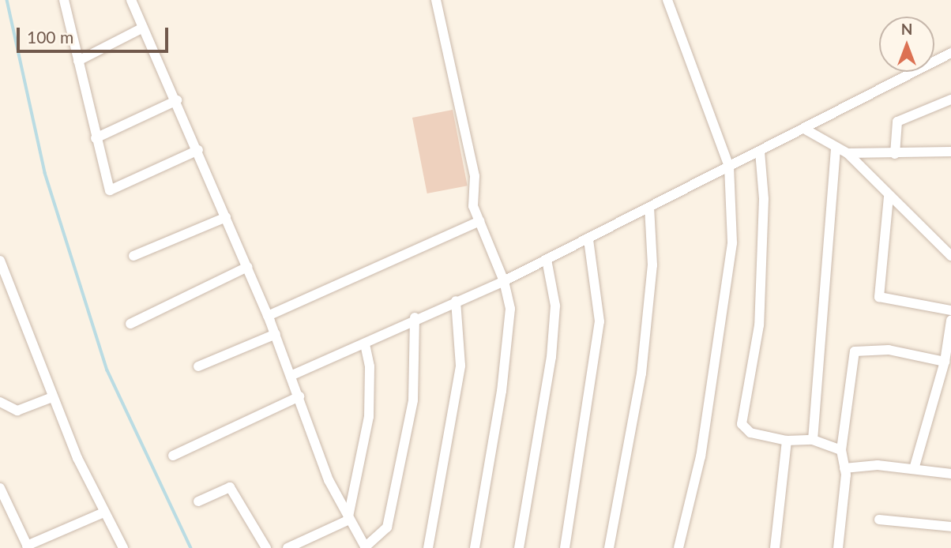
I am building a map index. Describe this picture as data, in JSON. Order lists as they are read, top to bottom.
{
  "scale_bar": "100 m",
  "north": "top"
}
